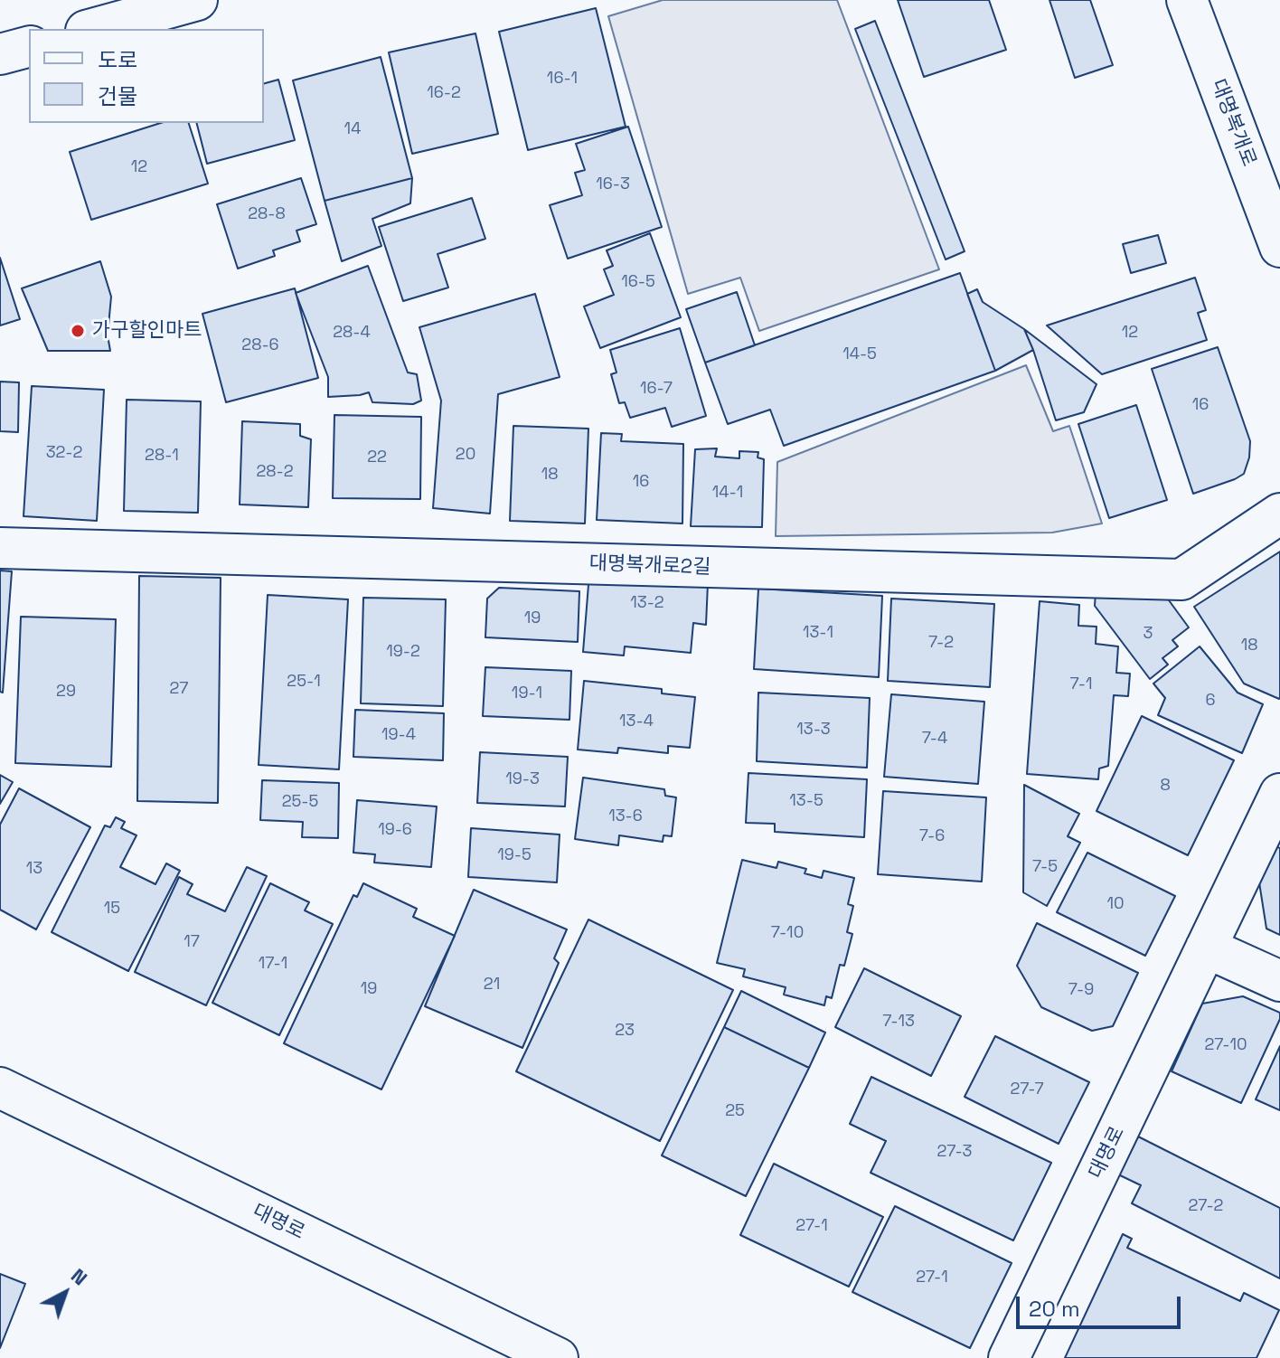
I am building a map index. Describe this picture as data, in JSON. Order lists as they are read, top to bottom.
{
  "streets": {
    "street": ["대명복개로", "대명복개로2길", "대명로"]
  },
  "places": ["가구할인마트"],
  "house_numbers": [
    "16-1",
    "16-2",
    "14",
    "12",
    "16-3",
    "28-8",
    "16-5",
    "28-4",
    "12",
    "28-6",
    "14-5",
    "16-7",
    "16",
    "32-2",
    "20",
    "28-1",
    "22",
    "28-2",
    "18",
    "16",
    "14-1",
    "13-2",
    "19",
    "13-1",
    "3",
    "7-2",
    "18",
    "19-2",
    "25-1",
    "7-1",
    "27",
    "29",
    "19-1",
    "6",
    "13-4",
    "13-3",
    "19-4",
    "7-4",
    "19-3",
    "8",
    "13-5",
    "25-5",
    "13-6",
    "19-6",
    "7-6",
    "19-5",
    "7-5",
    "13",
    "10",
    "15",
    "7-10",
    "17",
    "17-1",
    "21",
    "19",
    "7-9",
    "7-13",
    "23",
    "27-10",
    "27-7",
    "25",
    "27-3",
    "27-2",
    "27-1",
    "27-1"
  ],
  "legend": ["도로", "건물"],
  "scale_bar": "20 m",
  "north": "top right"
}
